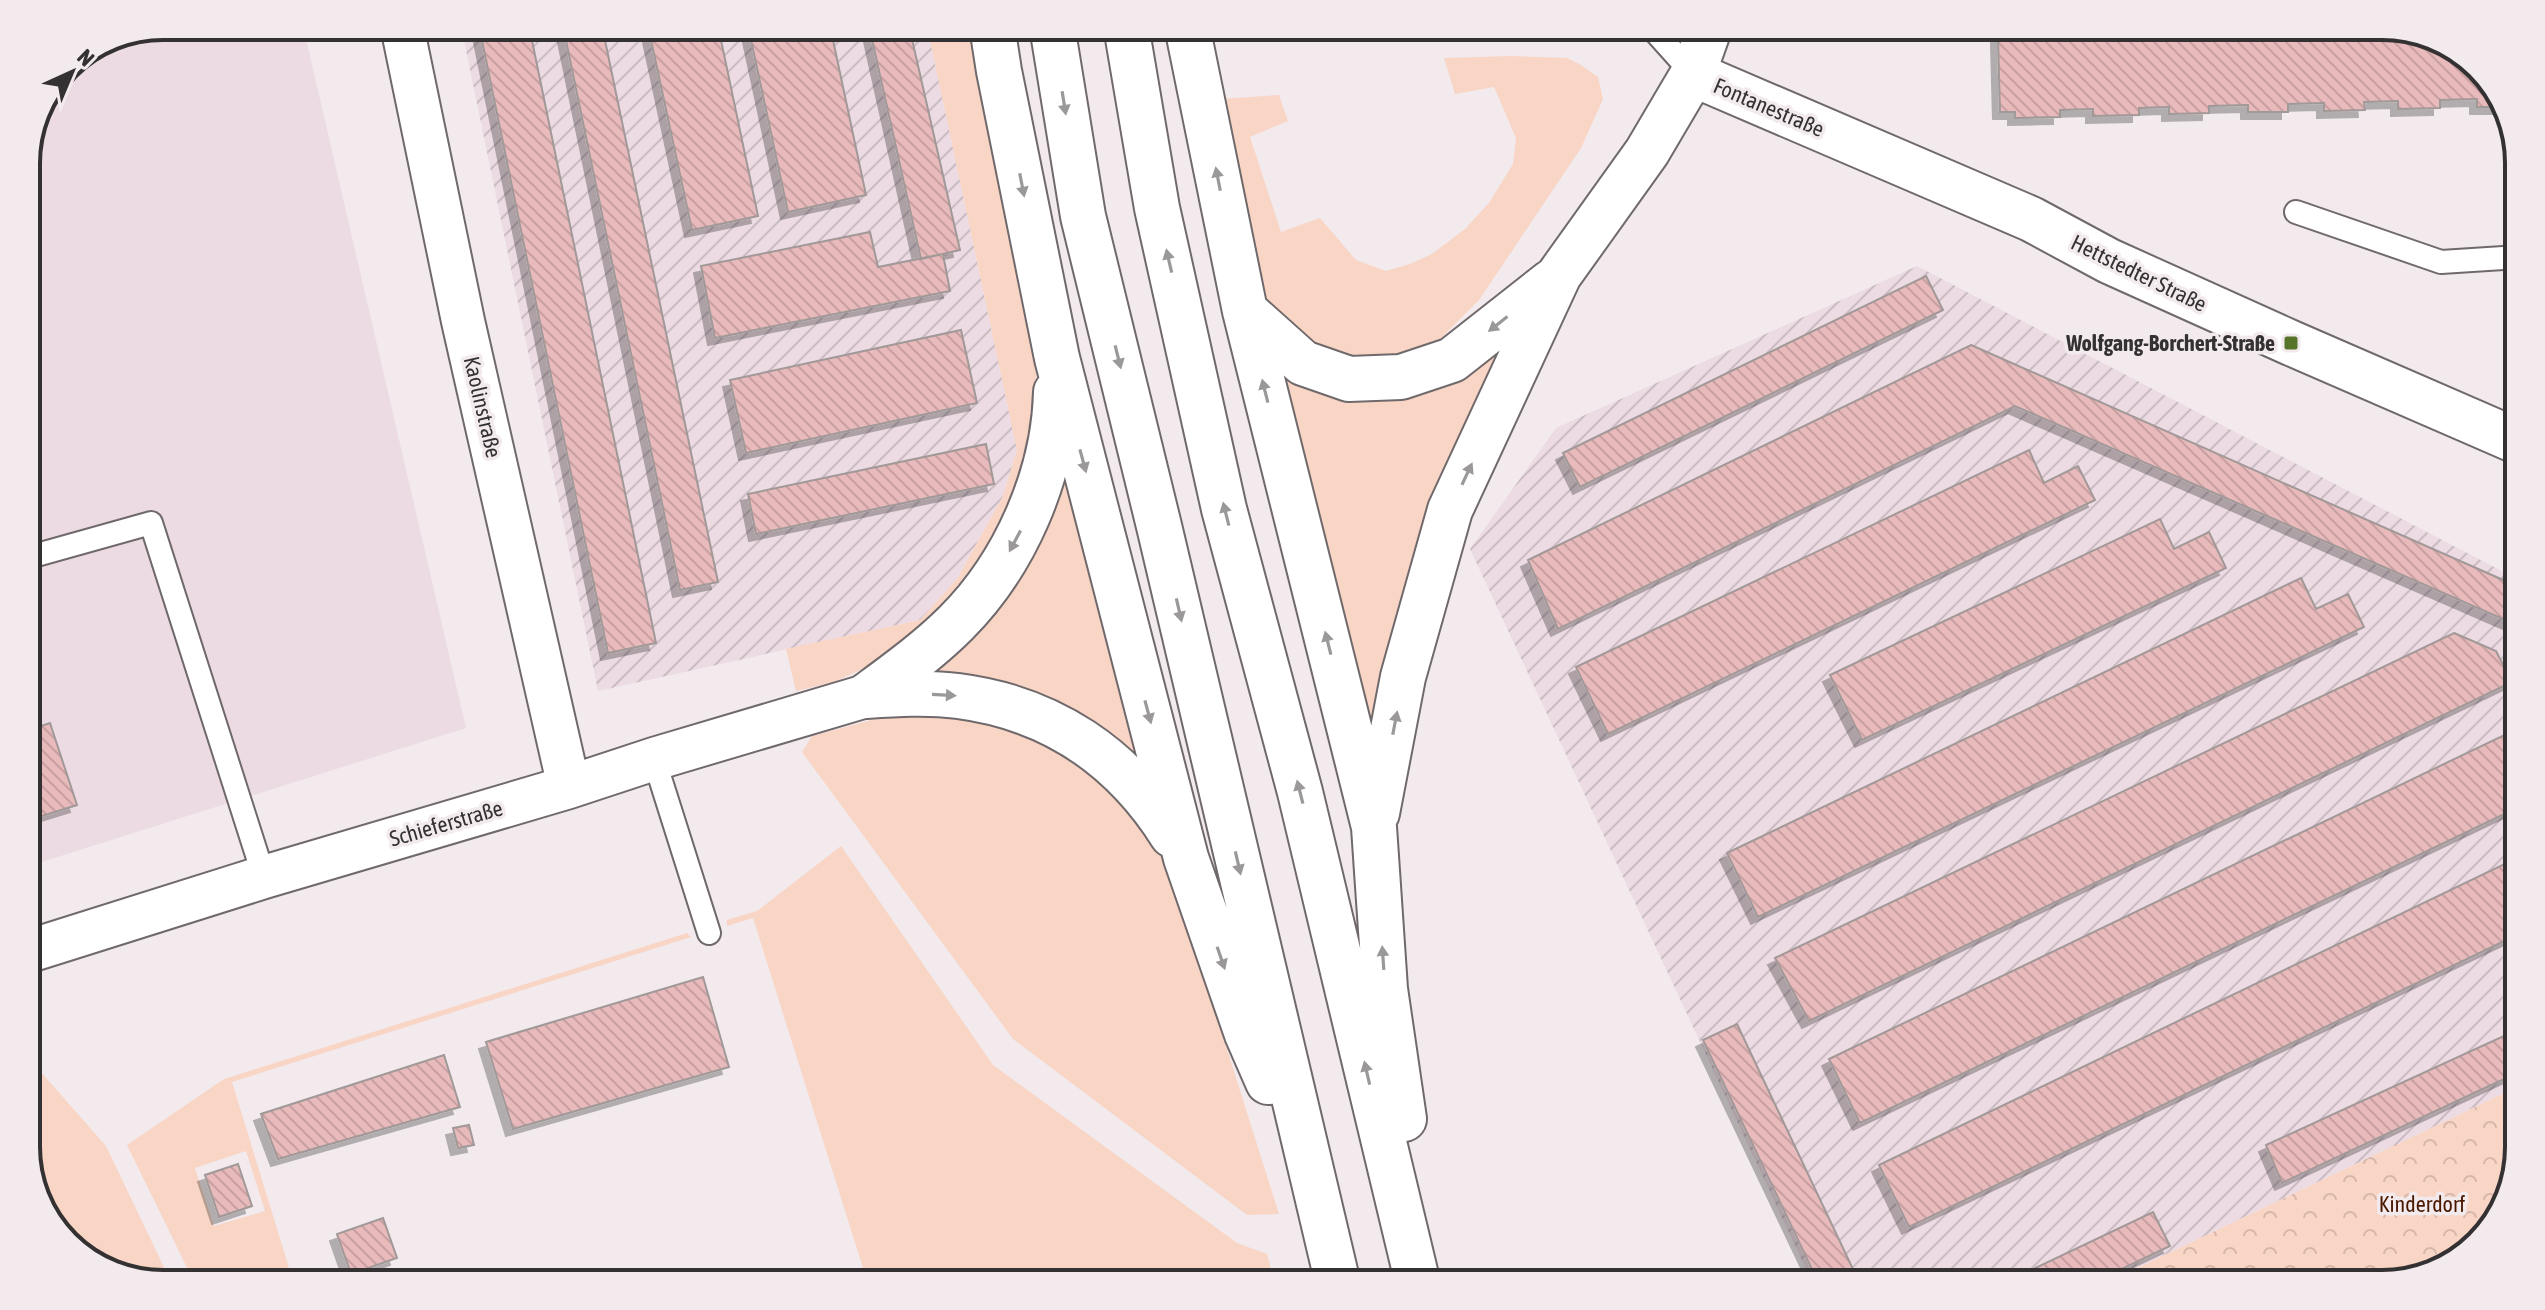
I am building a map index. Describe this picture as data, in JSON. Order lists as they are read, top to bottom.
{
  "streets": {
    "main road": ["Fontanestraße", "Hettstedter Straße"],
    "street": ["Kaolinstraße", "Schieferstraße"]
  },
  "crossings": [
    ["Fontanestraße", "Hettstedter Straße"],
    ["Kaolinstraße", "Schieferstraße"]
  ],
  "parks": ["Kinderdorf"],
  "places": {
    "transit": ["Wolfgang-Borchert-Straße"]
  },
  "north": "top right"
}
